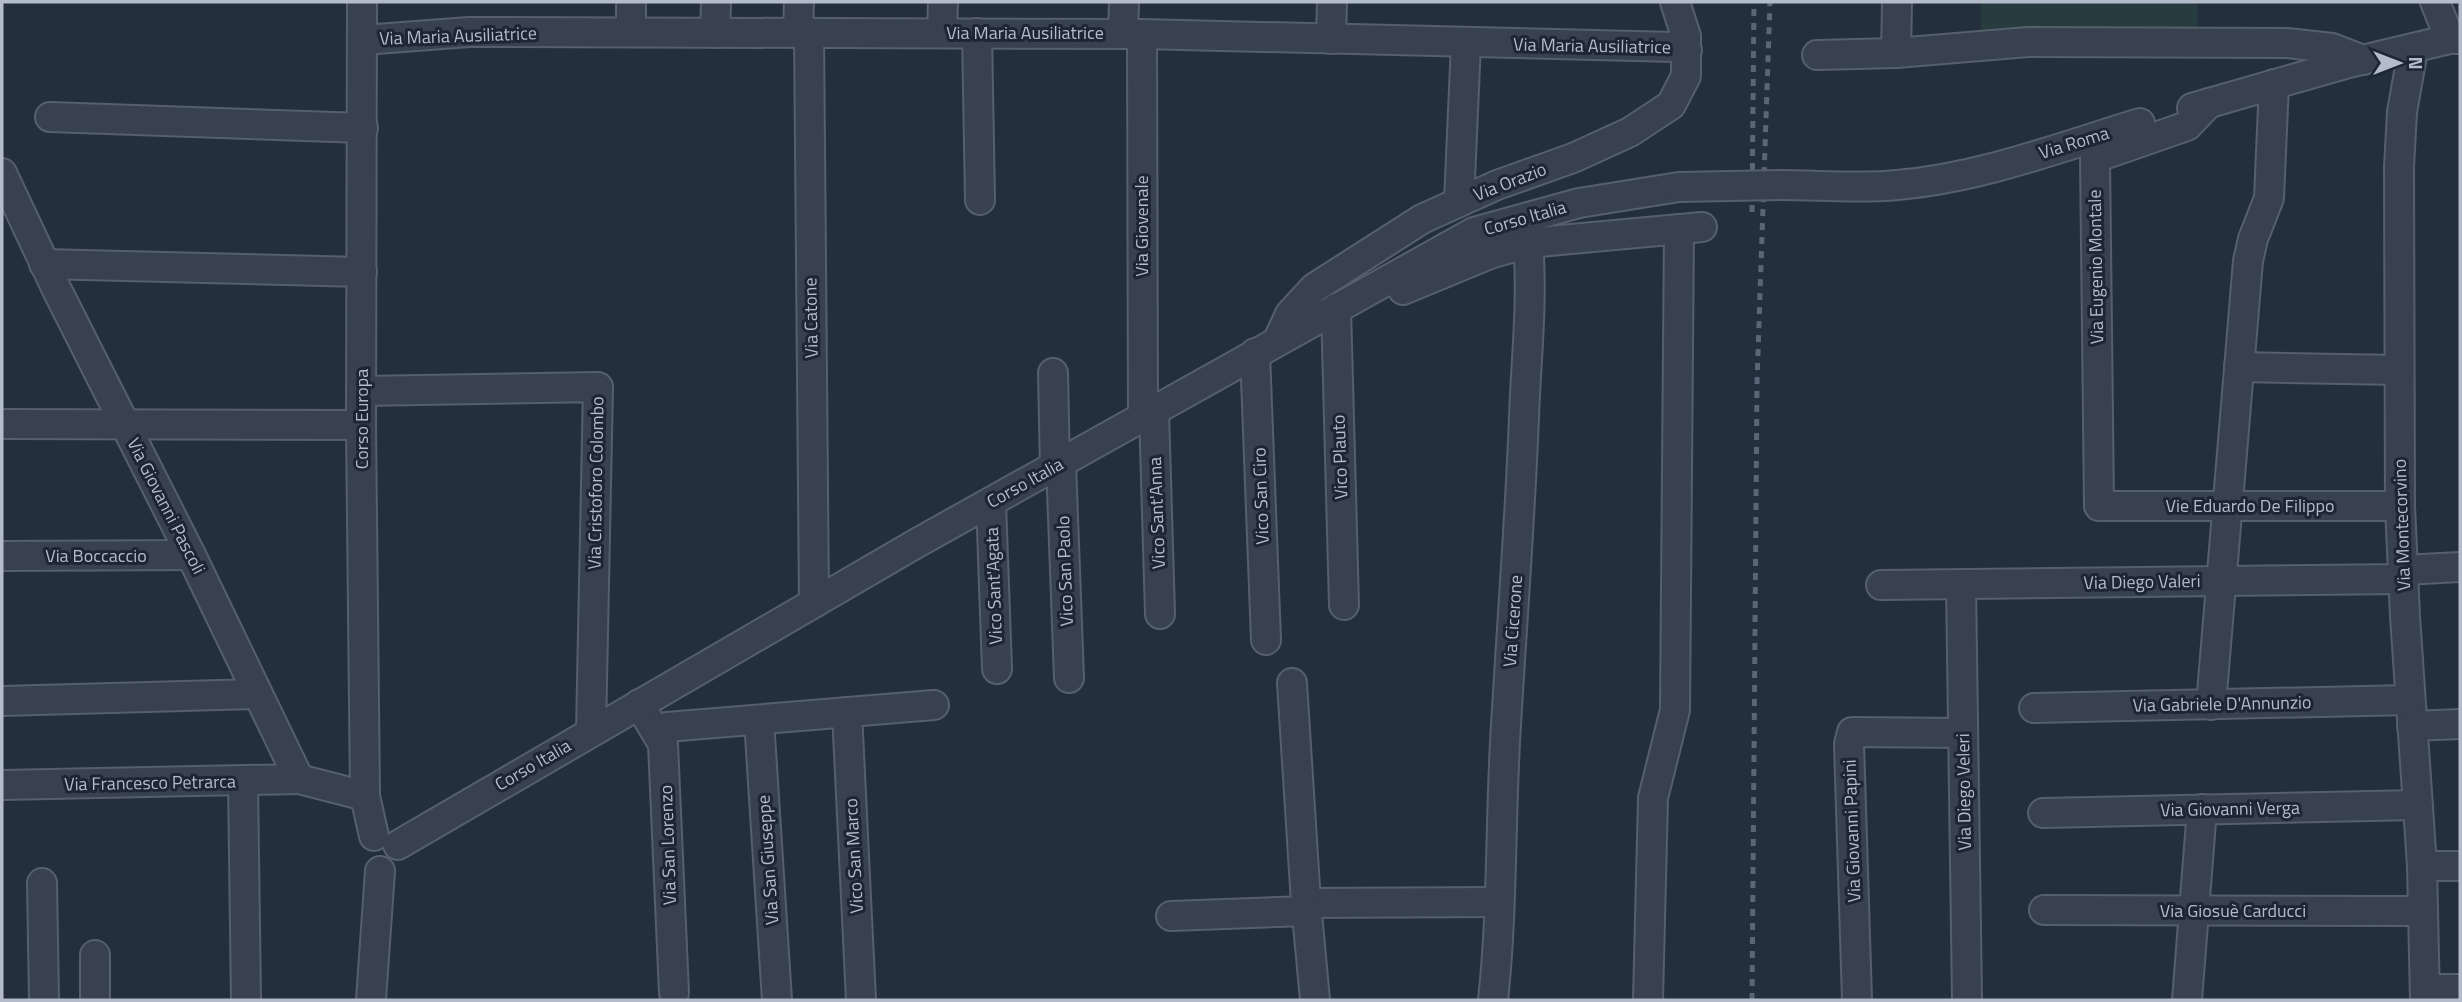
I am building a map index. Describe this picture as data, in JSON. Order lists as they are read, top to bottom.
{
  "streets": {
    "street": [
      "Via Maria Ausiliatrice",
      "Via Roma",
      "Via Orazio",
      "Corso Italia",
      "Via Giovenale",
      "Via Eugenio Montale",
      "Via Catone",
      "Corso Europa",
      "Vico Plauto",
      "Via Cristoforo Colombo",
      "Vico San Ciro",
      "Via Giovanni Pascoli",
      "Vie Eduardo De Filippo",
      "Vico Sant'Anna",
      "Via Montecorvino",
      "Via Boccaccio",
      "Vico San Paolo",
      "Via Diego Valeri",
      "Vico Sant'Agata",
      "Via Cicerone",
      "Via Gabriele D'Annunzio",
      "Via Francesco Petrarca",
      "Via Diego Veleri",
      "Via Giovanni Verga",
      "Via Giovanni Papini",
      "Via San Lorenzo",
      "Vico San Marco",
      "Via San Giuseppe",
      "Via Giosuè Carducci"
    ]
  },
  "crossings": [
    ["Via Maria Ausiliatrice", "Via Orazio"],
    ["Via Maria Ausiliatrice", "Via Giovenale"],
    ["Via Maria Ausiliatrice", "Via Catone"],
    ["Via Maria Ausiliatrice", "Corso Europa"],
    ["Via Roma", "Corso Italia"],
    ["Via Roma", "Via Eugenio Montale"],
    ["Via Roma", "Via Montecorvino"],
    ["Via Orazio", "Corso Italia"],
    ["Via Orazio", "Vico San Ciro"],
    ["Corso Italia", "Via Giovenale"],
    ["Corso Italia", "Via Catone"],
    ["Corso Italia", "Corso Europa"],
    ["Corso Italia", "Vico Plauto"],
    ["Corso Italia", "Via Cristoforo Colombo"],
    ["Corso Italia", "Vico San Ciro"],
    ["Corso Italia", "Vico Sant'Anna"],
    ["Corso Italia", "Vico San Paolo"],
    ["Corso Italia", "Vico Sant'Agata"],
    ["Corso Italia", "Via San Lorenzo"],
    ["Via Giovenale", "Vico Sant'Anna"],
    ["Via Eugenio Montale", "Vie Eduardo De Filippo"],
    ["Corso Europa", "Via Cristoforo Colombo"],
    ["Via Giovanni Pascoli", "Via Boccaccio"],
    ["Via Giovanni Pascoli", "Via Francesco Petrarca"],
    ["Vie Eduardo De Filippo", "Via Montecorvino"],
    ["Via Montecorvino", "Via Diego Valeri"],
    ["Via Montecorvino", "Via Gabriele D'Annunzio"],
    ["Via Montecorvino", "Via Giovanni Verga"],
    ["Via Montecorvino", "Via Giosuè Carducci"],
    ["Via Diego Valeri", "Via Diego Veleri"],
    ["Via Diego Veleri", "Via Giovanni Papini"]
  ],
  "north": "right"
}
